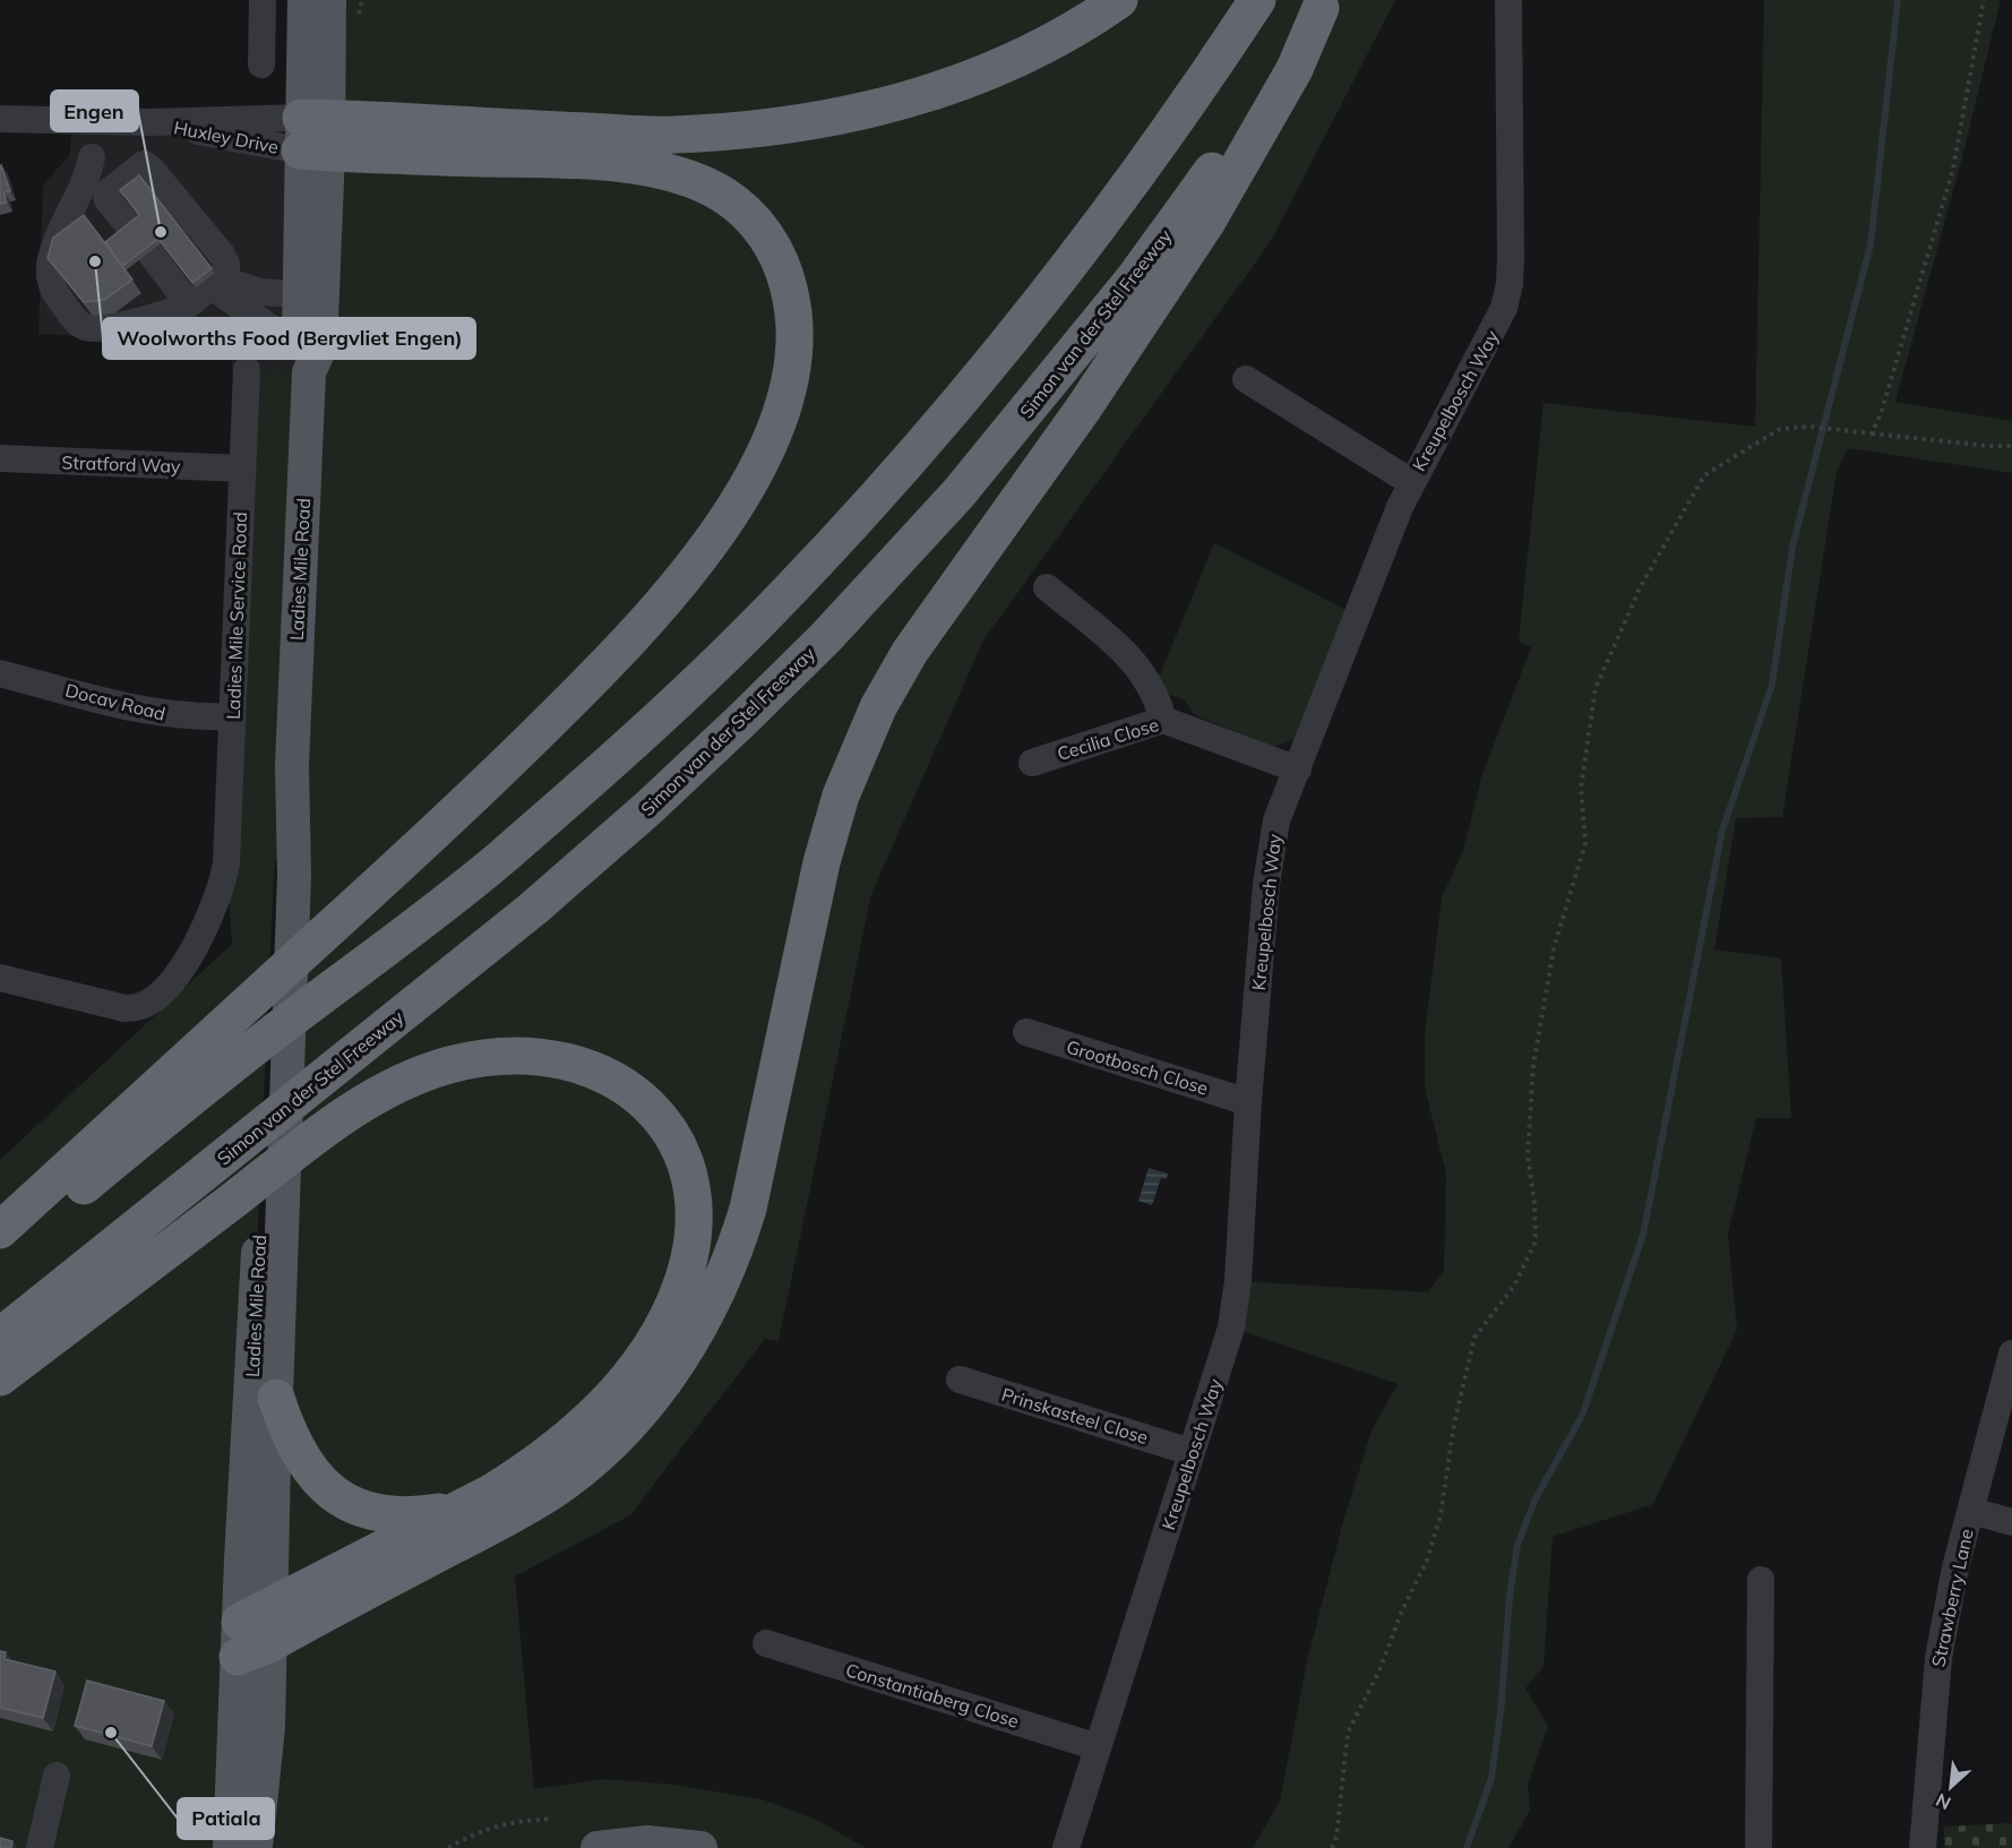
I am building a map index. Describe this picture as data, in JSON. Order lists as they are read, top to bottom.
{
  "streets": {
    "highway": ["Simon van der Stel Freeway"],
    "main road": ["Ladies Mile Road"],
    "street": [
      "Huxley Drive",
      "Kreupelbosch Way",
      "Stratford Way",
      "Ladies Mile Service Road",
      "Docav Road",
      "Cecilia Close",
      "Grootbosch Close",
      "Prinskasteel Close",
      "Strawberry Lane",
      "Constantiaberg Close"
    ]
  },
  "crossings": [
    ["Huxley Drive", "Ladies Mile Road"],
    ["Kreupelbosch Way", "Cecilia Close"],
    ["Kreupelbosch Way", "Grootbosch Close"],
    ["Kreupelbosch Way", "Prinskasteel Close"],
    ["Kreupelbosch Way", "Constantiaberg Close"],
    ["Stratford Way", "Ladies Mile Service Road"],
    ["Ladies Mile Service Road", "Docav Road"]
  ],
  "places": ["Engen", "Woolworths Food (Bergvliet Engen)", "Patiala"],
  "north": "bottom left"
}
